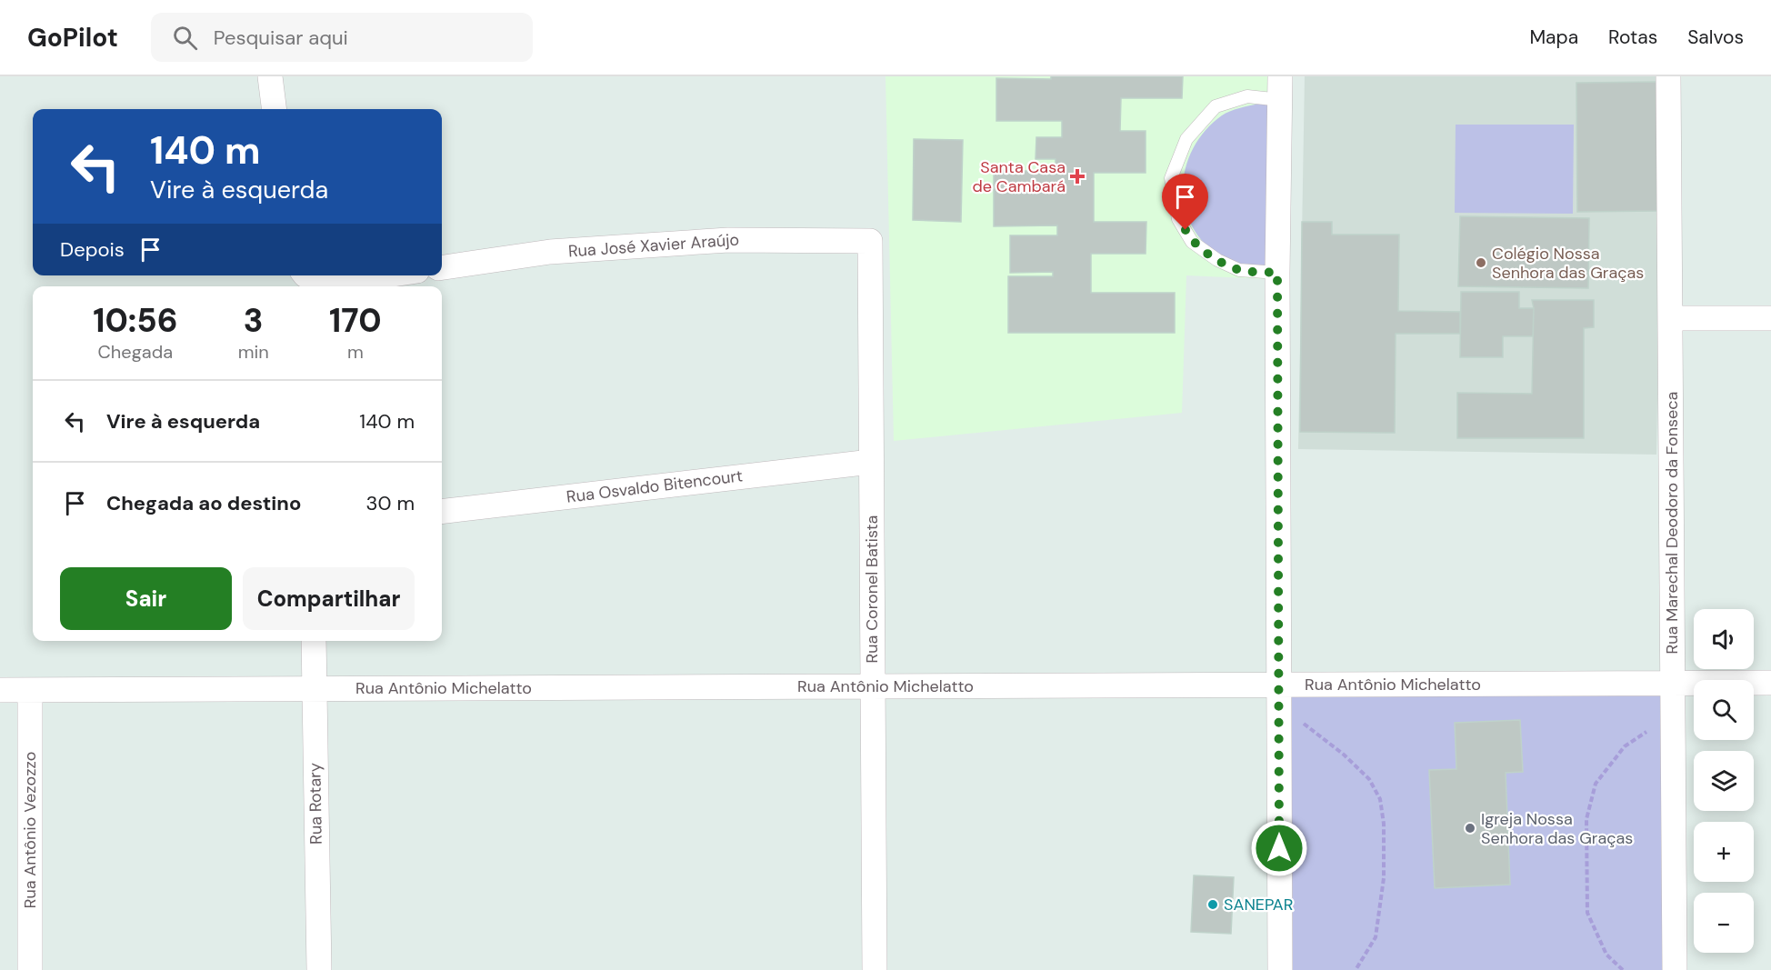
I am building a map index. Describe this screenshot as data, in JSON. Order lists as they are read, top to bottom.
{
  "streets": {
    "street": [
      "Rua José Xavier Araújo",
      "Rua Osvaldo Bitencourt",
      "Rua Marechal Deodoro da Fonseca",
      "Rua Coronel Batista",
      "Rua Antônio Michelatto",
      "Rua Rotary",
      "Rua Antônio Vezozzo"
    ]
  },
  "crossings": [
    ["Rua José Xavier Araújo", "Rua Coronel Batista"],
    ["Rua Osvaldo Bitencourt", "Rua Coronel Batista"],
    ["Rua Marechal Deodoro da Fonseca", "Rua Antônio Michelatto"],
    ["Rua Coronel Batista", "Rua Antônio Michelatto"],
    ["Rua Antônio Michelatto", "Rua Rotary"],
    ["Rua Antônio Michelatto", "Rua Antônio Vezozzo"]
  ],
  "places": {
    "health": ["Santa Casa de Cambará"],
    "other": ["Colégio Nossa Senhora das Graças", "Igreja Nossa Senhora das Graças", "SANEPAR"]
  },
  "page": {
    "header": "GoPilot",
    "search": "Pesquisar aqui",
    "nav": ["Mapa", "Rotas", "Salvos"],
    "turn": ["140 m", "Vire à esquerda"],
    "then": "Depois",
    "eta": [
      "10:56",
      "Chegada",
      "3",
      "min",
      "170",
      "m"
    ],
    "list": [
      {
        "name": "Vire à esquerda",
        "value": "140 m"
      },
      {
        "name": "Chegada ao destino",
        "value": "30 m"
      }
    ],
    "buttons": ["Sair", "Compartilhar"],
    "map_buttons": ["+", "−"]
  }
}
